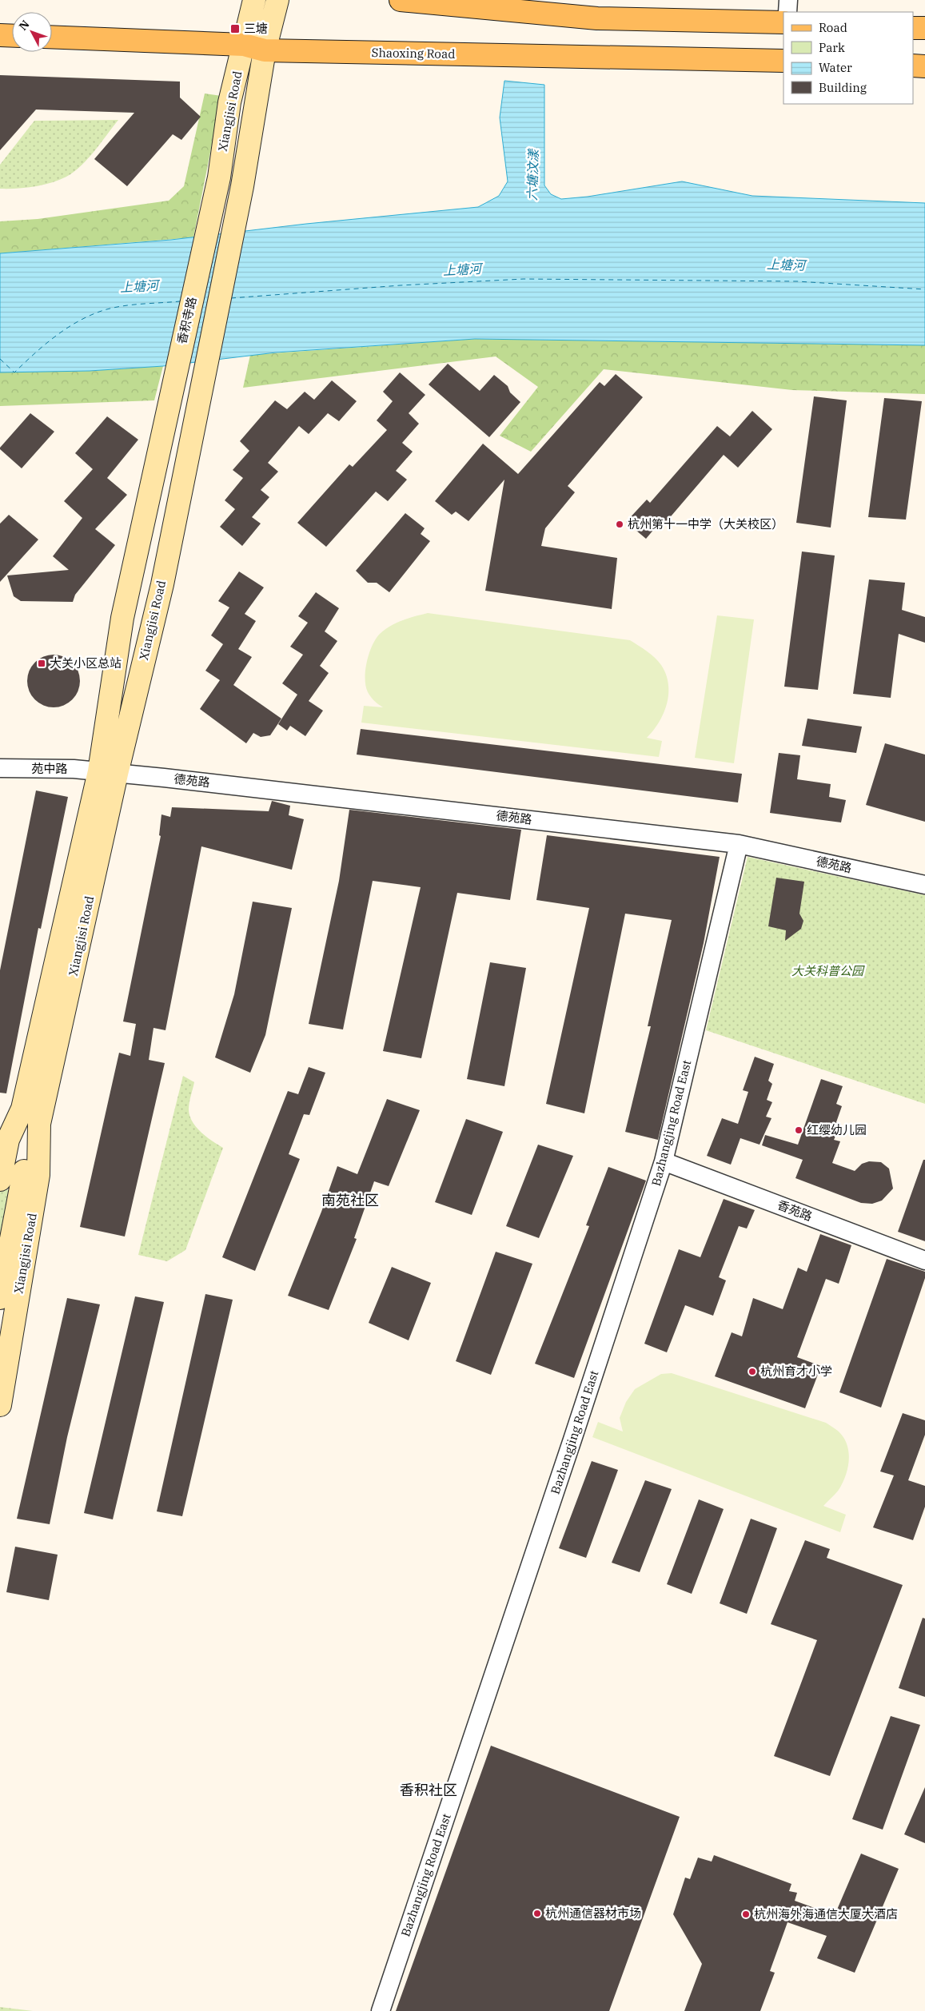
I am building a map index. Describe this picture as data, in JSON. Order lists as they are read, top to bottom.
{
  "streets": {
    "main road": ["Shaoxing Road", "Xiangjisi Road", "香积寺路"],
    "street": [
      "苑中路",
      "德苑路",
      "Bazhangjing Road East",
      "香苑路"
    ]
  },
  "crossings": [
    ["Shaoxing Road", "Xiangjisi Road"],
    ["Xiangjisi Road", "香积寺路"],
    ["Xiangjisi Road", "苑中路"],
    ["Xiangjisi Road", "德苑路"],
    ["苑中路", "德苑路"],
    ["德苑路", "Bazhangjing Road East"],
    ["Bazhangjing Road East", "香苑路"]
  ],
  "districts": ["南苑社区", "香积社区"],
  "water": ["六塘汶漾", "上塘河"],
  "parks": ["大关科普公园"],
  "places": {
    "transit": ["三塘", "大关小区总站"],
    "other": [
      "杭州第十一中学（大关校区）",
      "红缨幼儿园",
      "杭州育才小学",
      "杭州通信器材市场",
      "杭州海外海通信大厦大酒店"
    ]
  },
  "legend": [
    "Road",
    "Park",
    "Water",
    "Building"
  ],
  "north": "top left"
}
